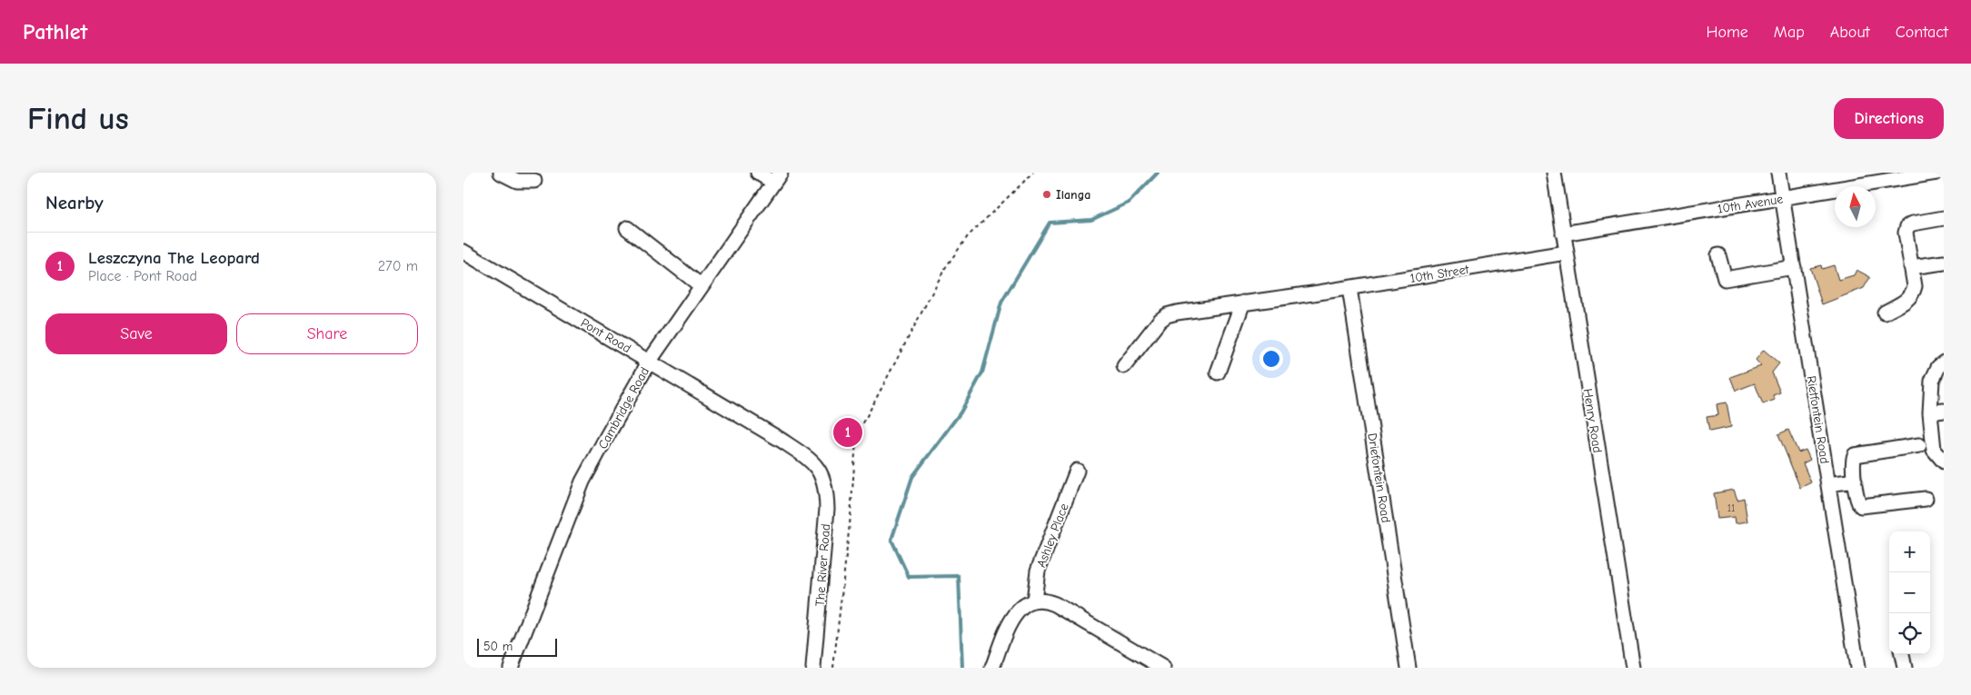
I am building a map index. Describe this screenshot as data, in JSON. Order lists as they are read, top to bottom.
{
  "streets": {
    "street": [
      "10th Avenue",
      "10th Street",
      "Pont Road",
      "Cambridge Road",
      "Rietfontein Road",
      "Henry Road",
      "Driefontein Road",
      "Ashley Place",
      "The River Road"
    ]
  },
  "crossings": [
    ["10th Avenue", "Rietfontein Road"],
    ["10th Avenue", "Henry Road"],
    ["10th Street", "Henry Road"],
    ["10th Street", "Driefontein Road"],
    ["Pont Road", "Cambridge Road"],
    ["Pont Road", "The River Road"]
  ],
  "places": ["Ilanga"],
  "house_numbers": ["11"],
  "scale_bar": "50 m",
  "north": "top",
  "page": {
    "header": "Pathlet",
    "nav": [
      "Home",
      "Map",
      "About",
      "Contact"
    ],
    "buttons": [
      "Directions",
      ["Save", "Share"]
    ],
    "title": "Find us",
    "heading": "Nearby",
    "list": [
      {
        "mark": "1",
        "name": "Leszczyna The Leopard",
        "note": "Place · Pont Road",
        "value": "270 m"
      }
    ],
    "pins": "1",
    "map_buttons": ["+", "−"],
    "scale": "50 m"
  }
}
